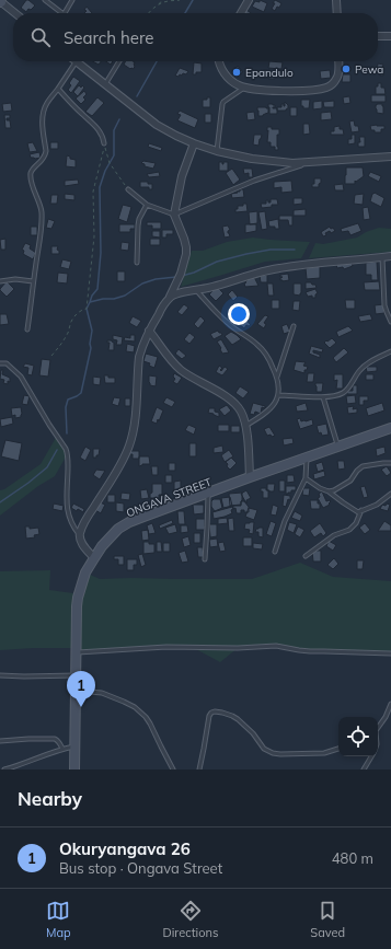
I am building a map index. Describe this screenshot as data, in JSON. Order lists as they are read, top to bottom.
{
  "streets": {
    "street": ["ONGAVA STREET"]
  },
  "places": ["Pewa", "Epandulo"],
  "page": {
    "search": "Search here",
    "pins": "1",
    "heading": "Nearby",
    "list": [
      {
        "mark": "1",
        "name": "Okuryangava 26",
        "note": "Bus stop · Ongava Street",
        "value": "480 m"
      }
    ],
    "nav": ["Map", "Directions", "Saved"]
  }
}
